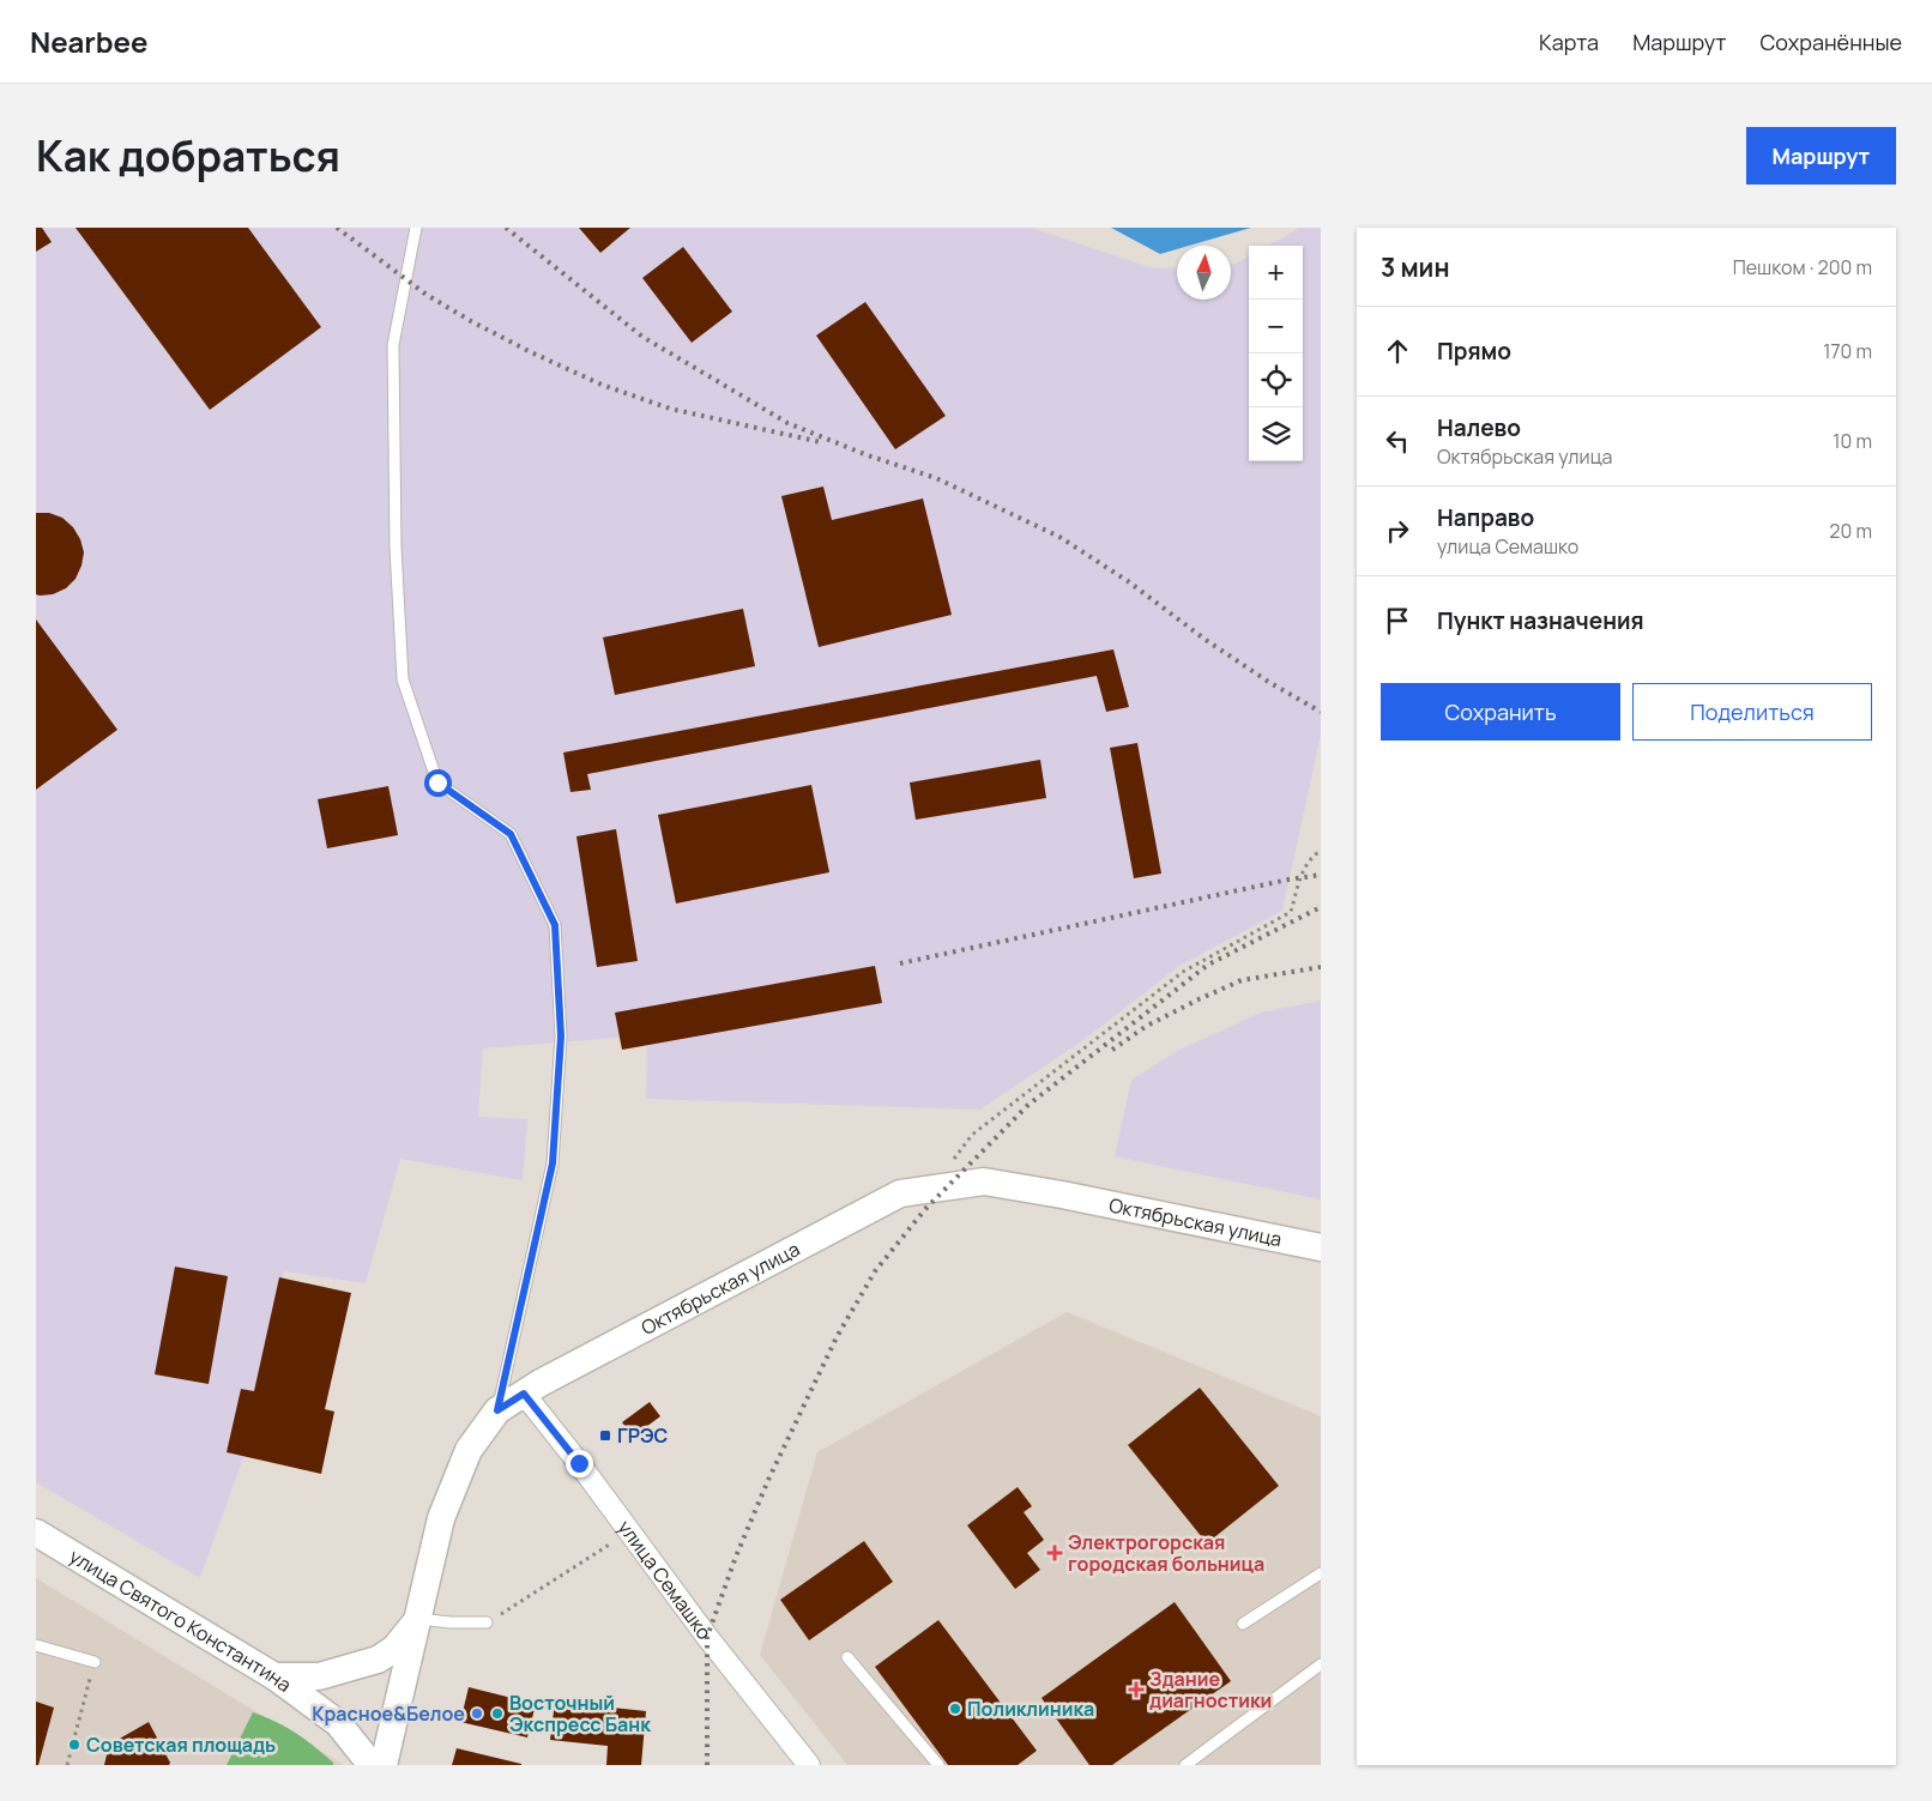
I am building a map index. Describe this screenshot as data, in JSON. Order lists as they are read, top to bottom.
{
  "streets": {
    "street": ["Октябрьская улица", "улица Семашко", "улица Святого Константина"]
  },
  "crossings": [
    ["Октябрьская улица", "улица Семашко"]
  ],
  "places": {
    "transit": ["ГРЭС"],
    "health": ["Электрогорская городская больница", "Здание диагностики"],
    "other": [
      "Поликлиника",
      "Красное&Белое",
      "Восточный Экспресс Банк",
      "Советская площадь"
    ]
  },
  "north": "top",
  "page": {
    "header": "Nearbee",
    "nav": ["Карта", "Маршрут", "Сохранённые"],
    "title": "Как добраться",
    "buttons": [
      "Маршрут",
      ["Сохранить", "Поделиться"]
    ],
    "heading": ["3 мин", "Пешком · 200 m"],
    "map_buttons": ["+", "−"],
    "list": [
      ["Прямо", "170 m"],
      ["Налево", "Октябрьская улица", "10 m"],
      ["Направо", "улица Семашко", "20 m"],
      "Пункт назначения"
    ]
  }
}
